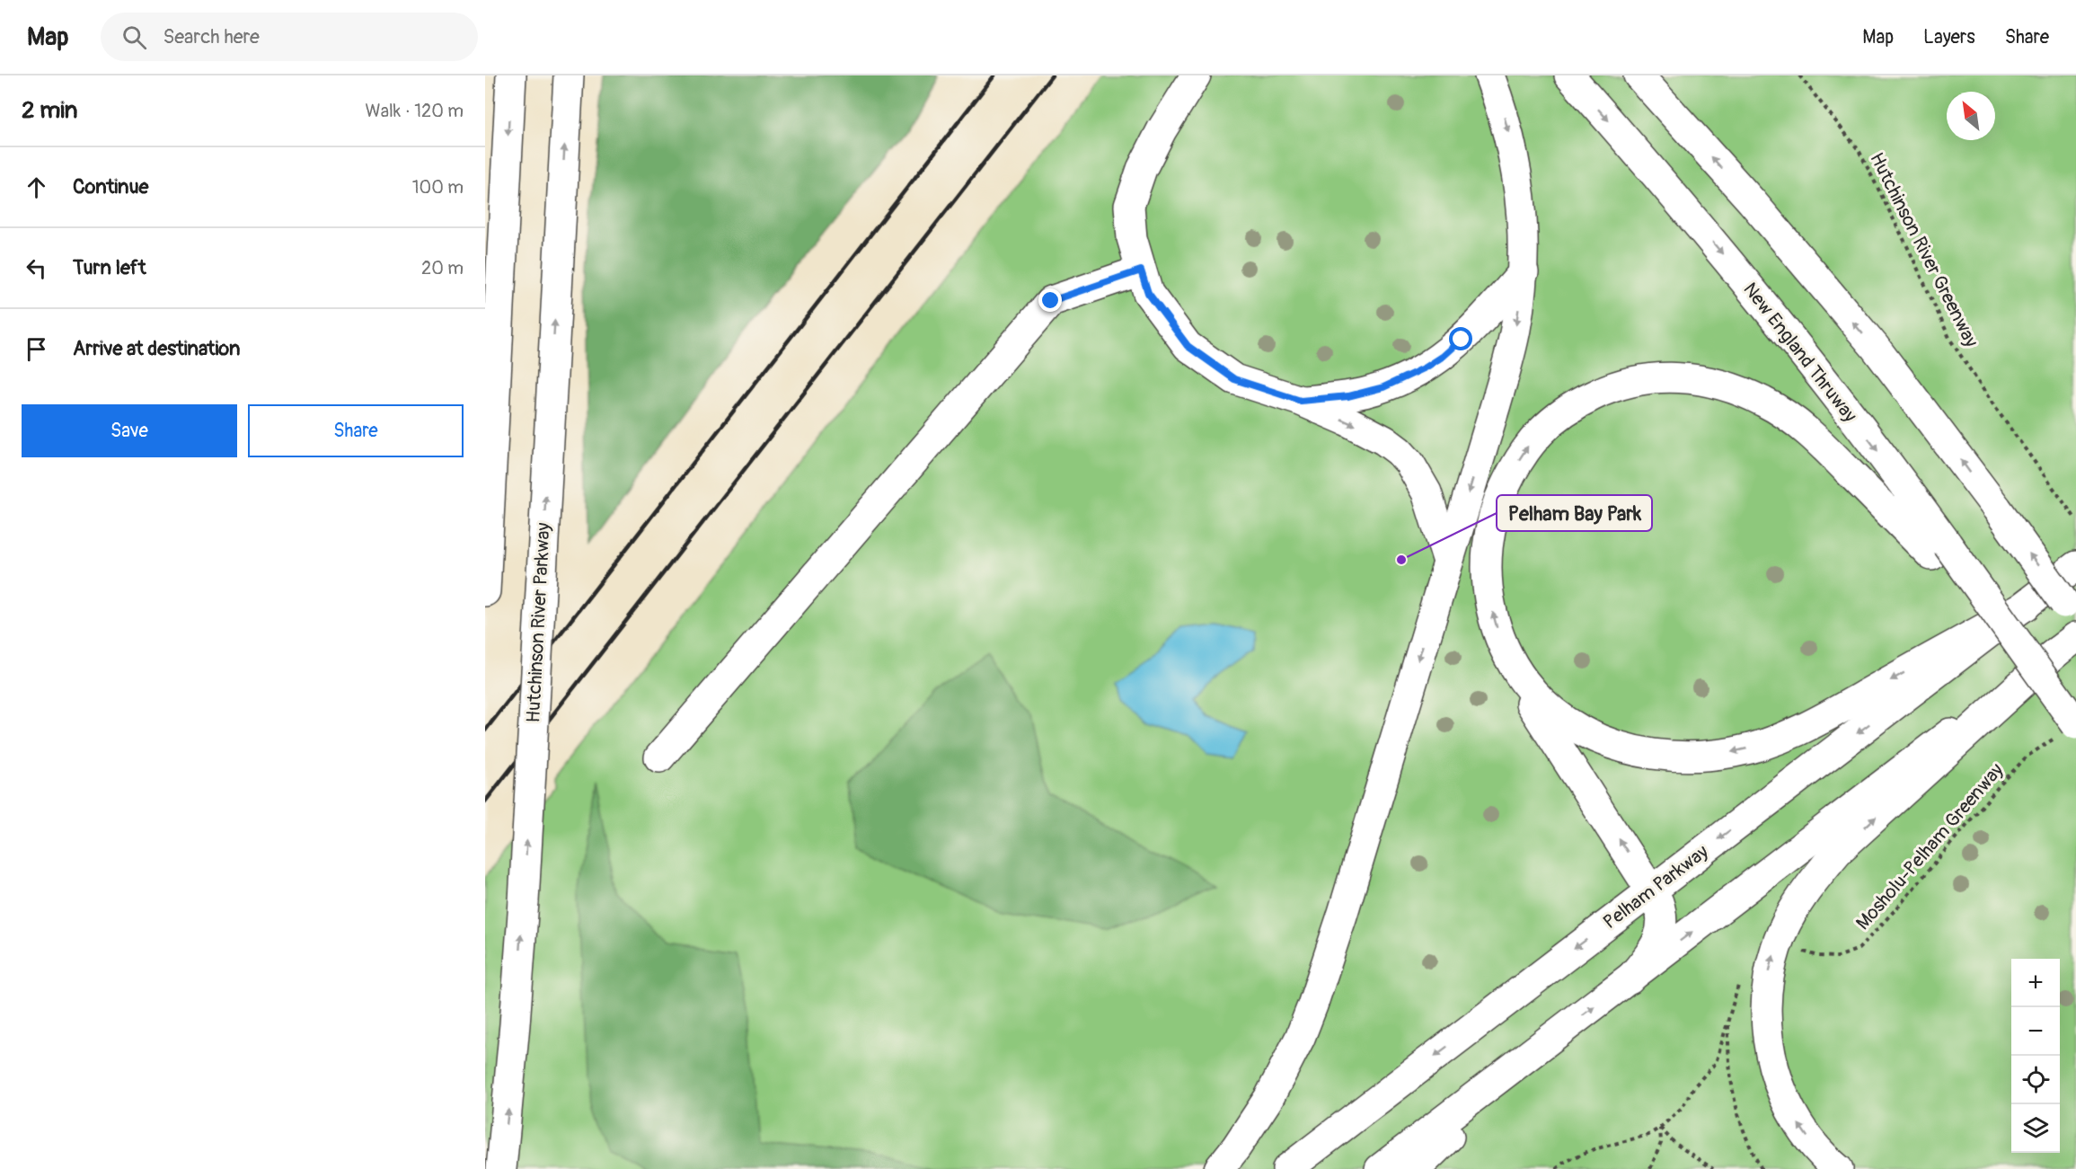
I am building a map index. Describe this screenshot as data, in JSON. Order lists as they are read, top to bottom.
{
  "streets": {
    "main road": ["New England Thruway", "Hutchinson River Parkway", "Pelham Parkway"],
    "path": ["Hutchinson River Greenway", "Mosholu-Pelham Greenway"]
  },
  "crossings": [
    ["New England Thruway", "Mosholu-Pelham Greenway"]
  ],
  "places": ["Pelham Bay Park"],
  "north": "top left",
  "page": {
    "header": "Map",
    "search": "Search here",
    "nav": ["Map", "Layers", "Share"],
    "heading": ["2 min", "Walk · 120 m"],
    "list": [
      ["Continue", "100 m"],
      ["Turn left", "20 m"],
      "Arrive at destination"
    ],
    "buttons": ["Save", "Share"],
    "map_buttons": ["+", "−"]
  }
}
